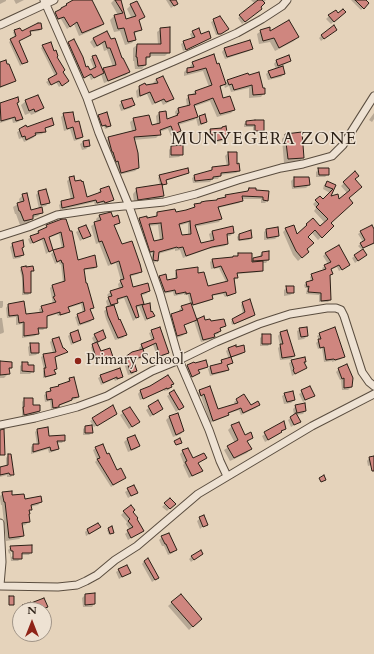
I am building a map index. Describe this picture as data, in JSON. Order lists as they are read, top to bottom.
{
  "districts": ["MUNYEGERA ZONE"],
  "places": ["Primary School"],
  "north": "top"
}
